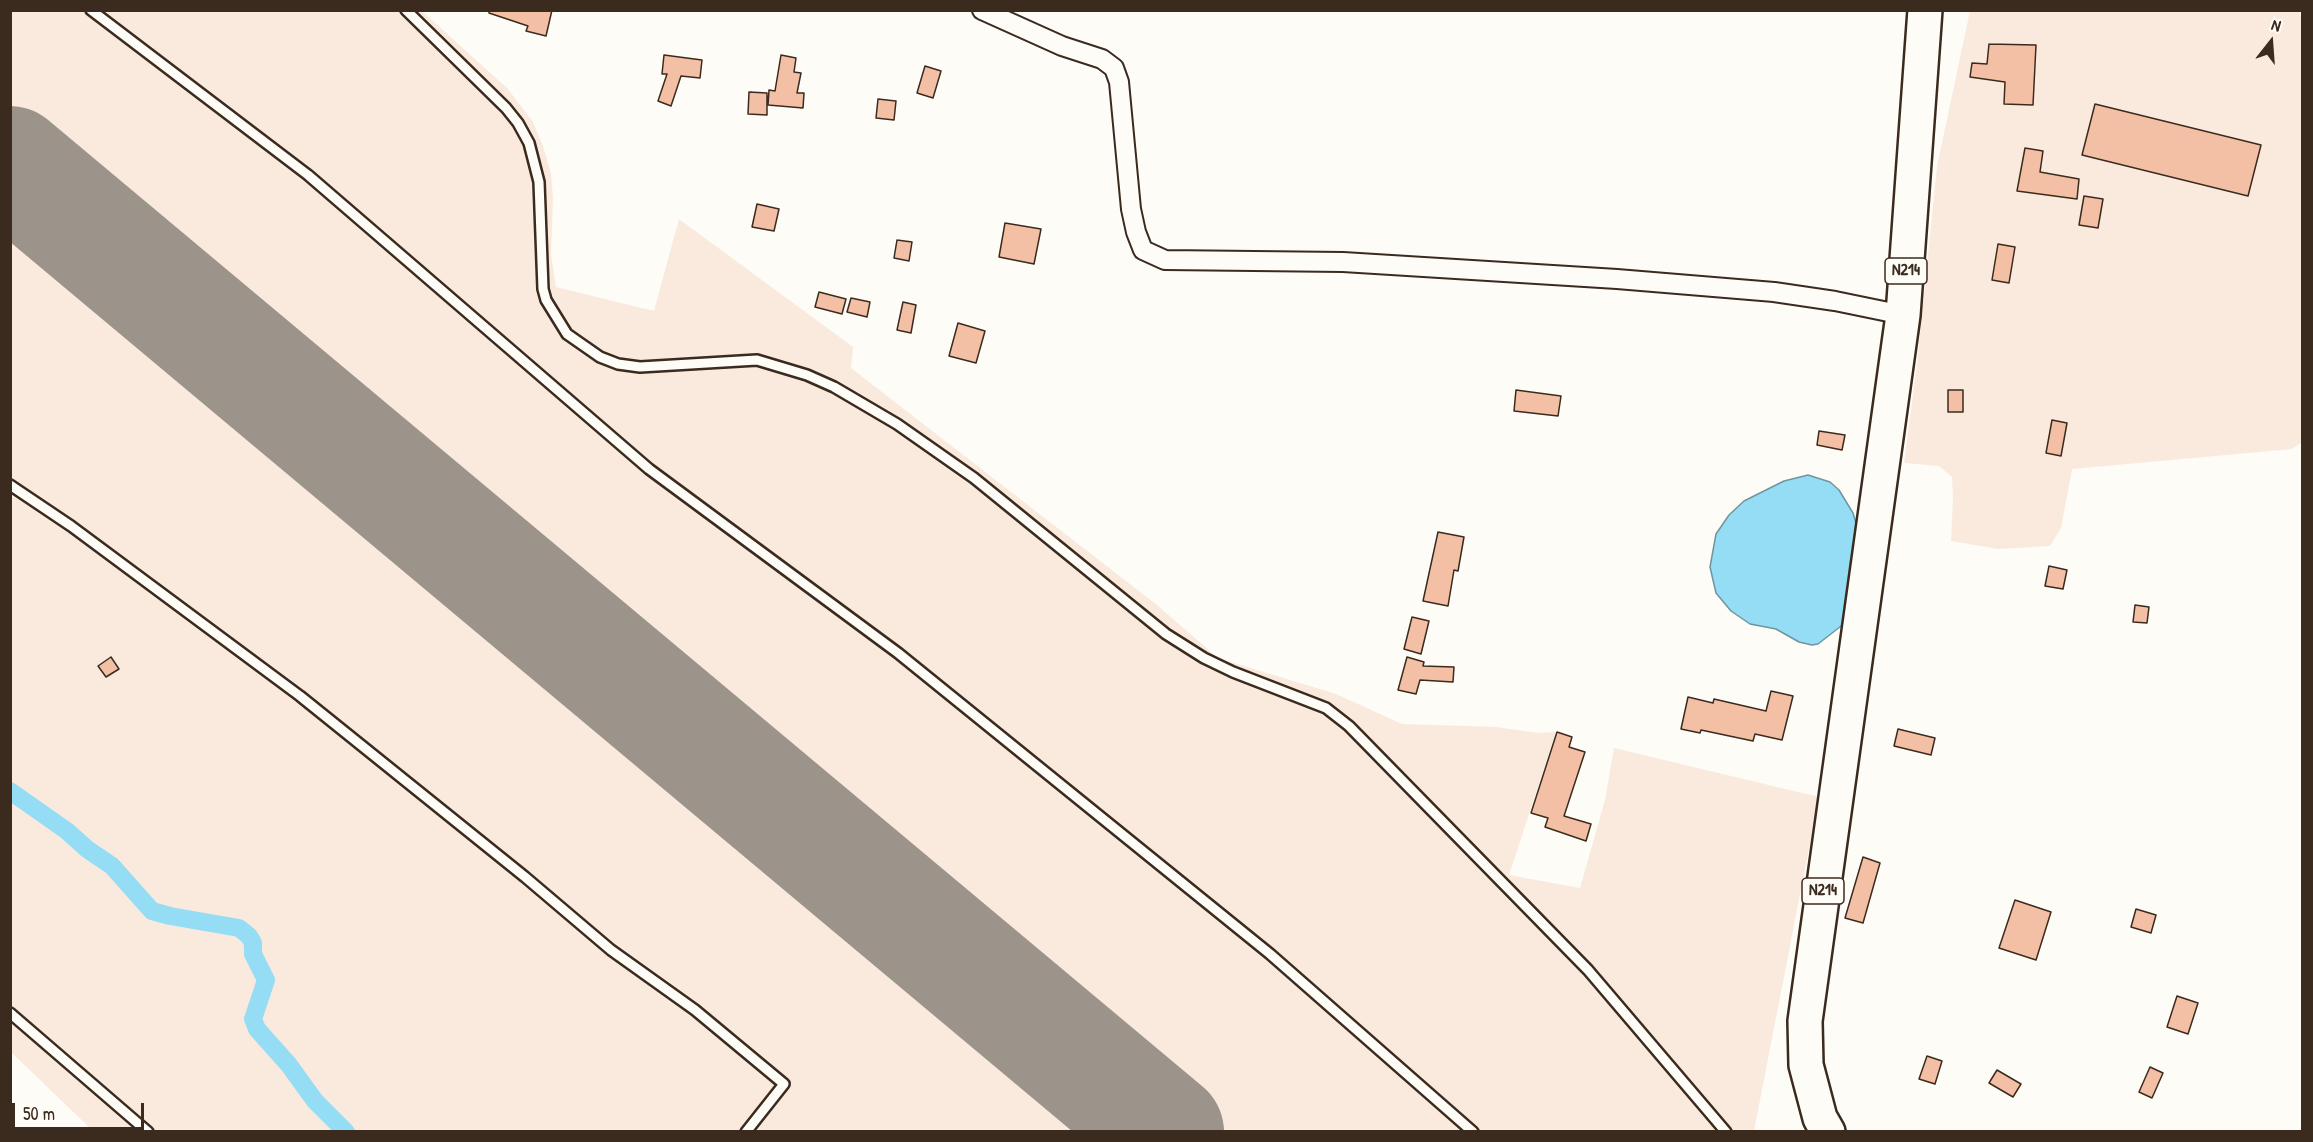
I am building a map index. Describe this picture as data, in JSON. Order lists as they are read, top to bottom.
{
  "streets": {
    "highway": ["N214"]
  },
  "scale_bar": "50 m",
  "north": "top"
}
